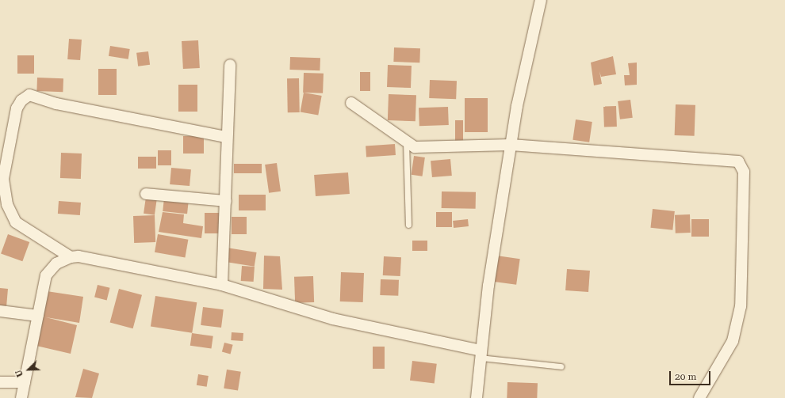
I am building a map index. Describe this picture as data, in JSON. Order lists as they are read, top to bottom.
{
  "scale_bar": "20 m",
  "north": "bottom left"
}
